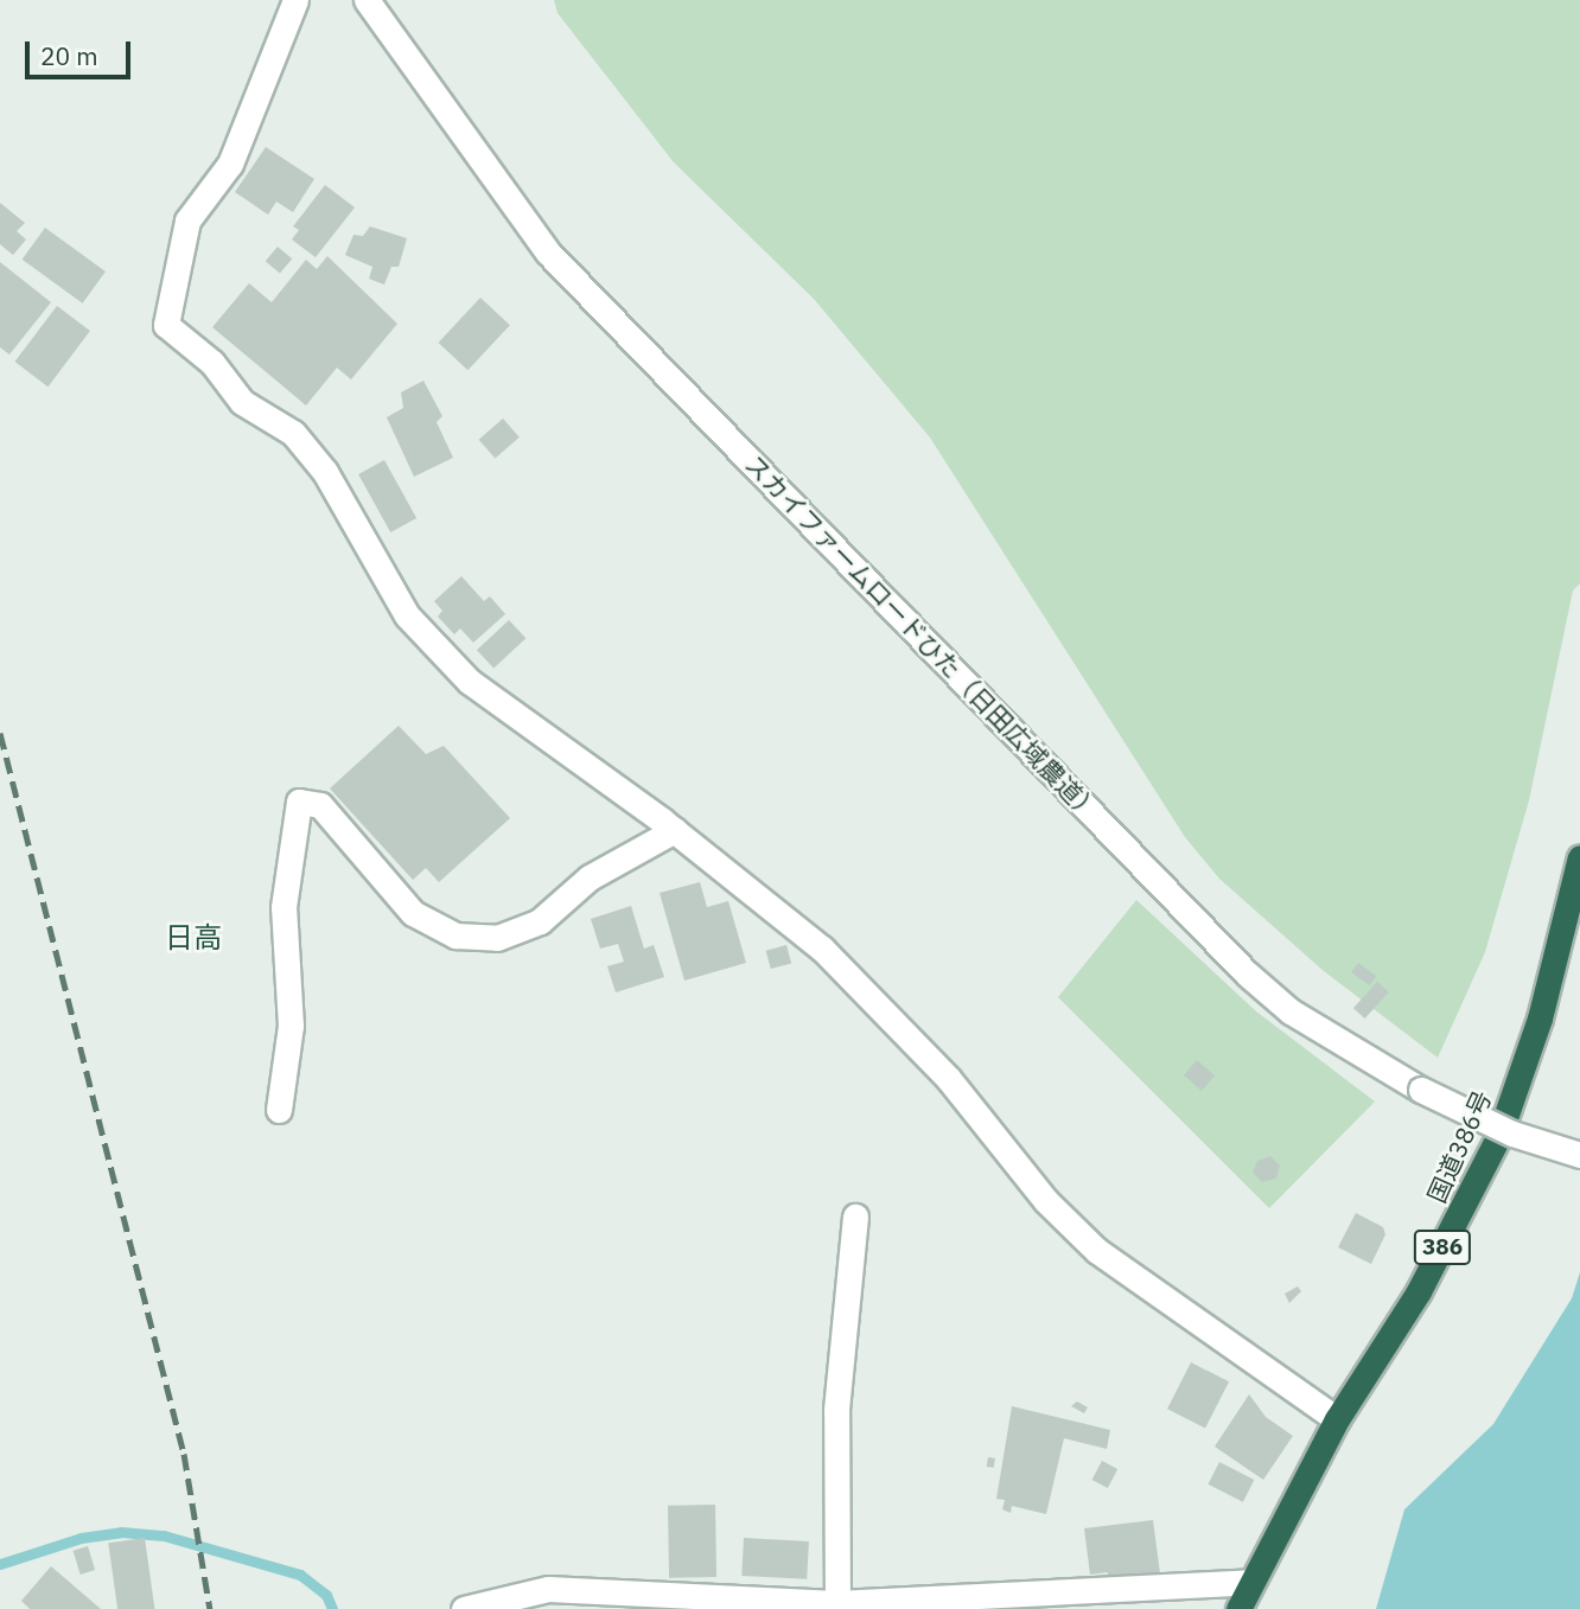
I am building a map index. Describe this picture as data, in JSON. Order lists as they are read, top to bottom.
{
  "streets": {
    "highway": ["国道386号", "386"],
    "street": ["スカイファームロードひた（日田広域農道）"]
  },
  "districts": ["日高"],
  "scale_bar": "20 m"
}
